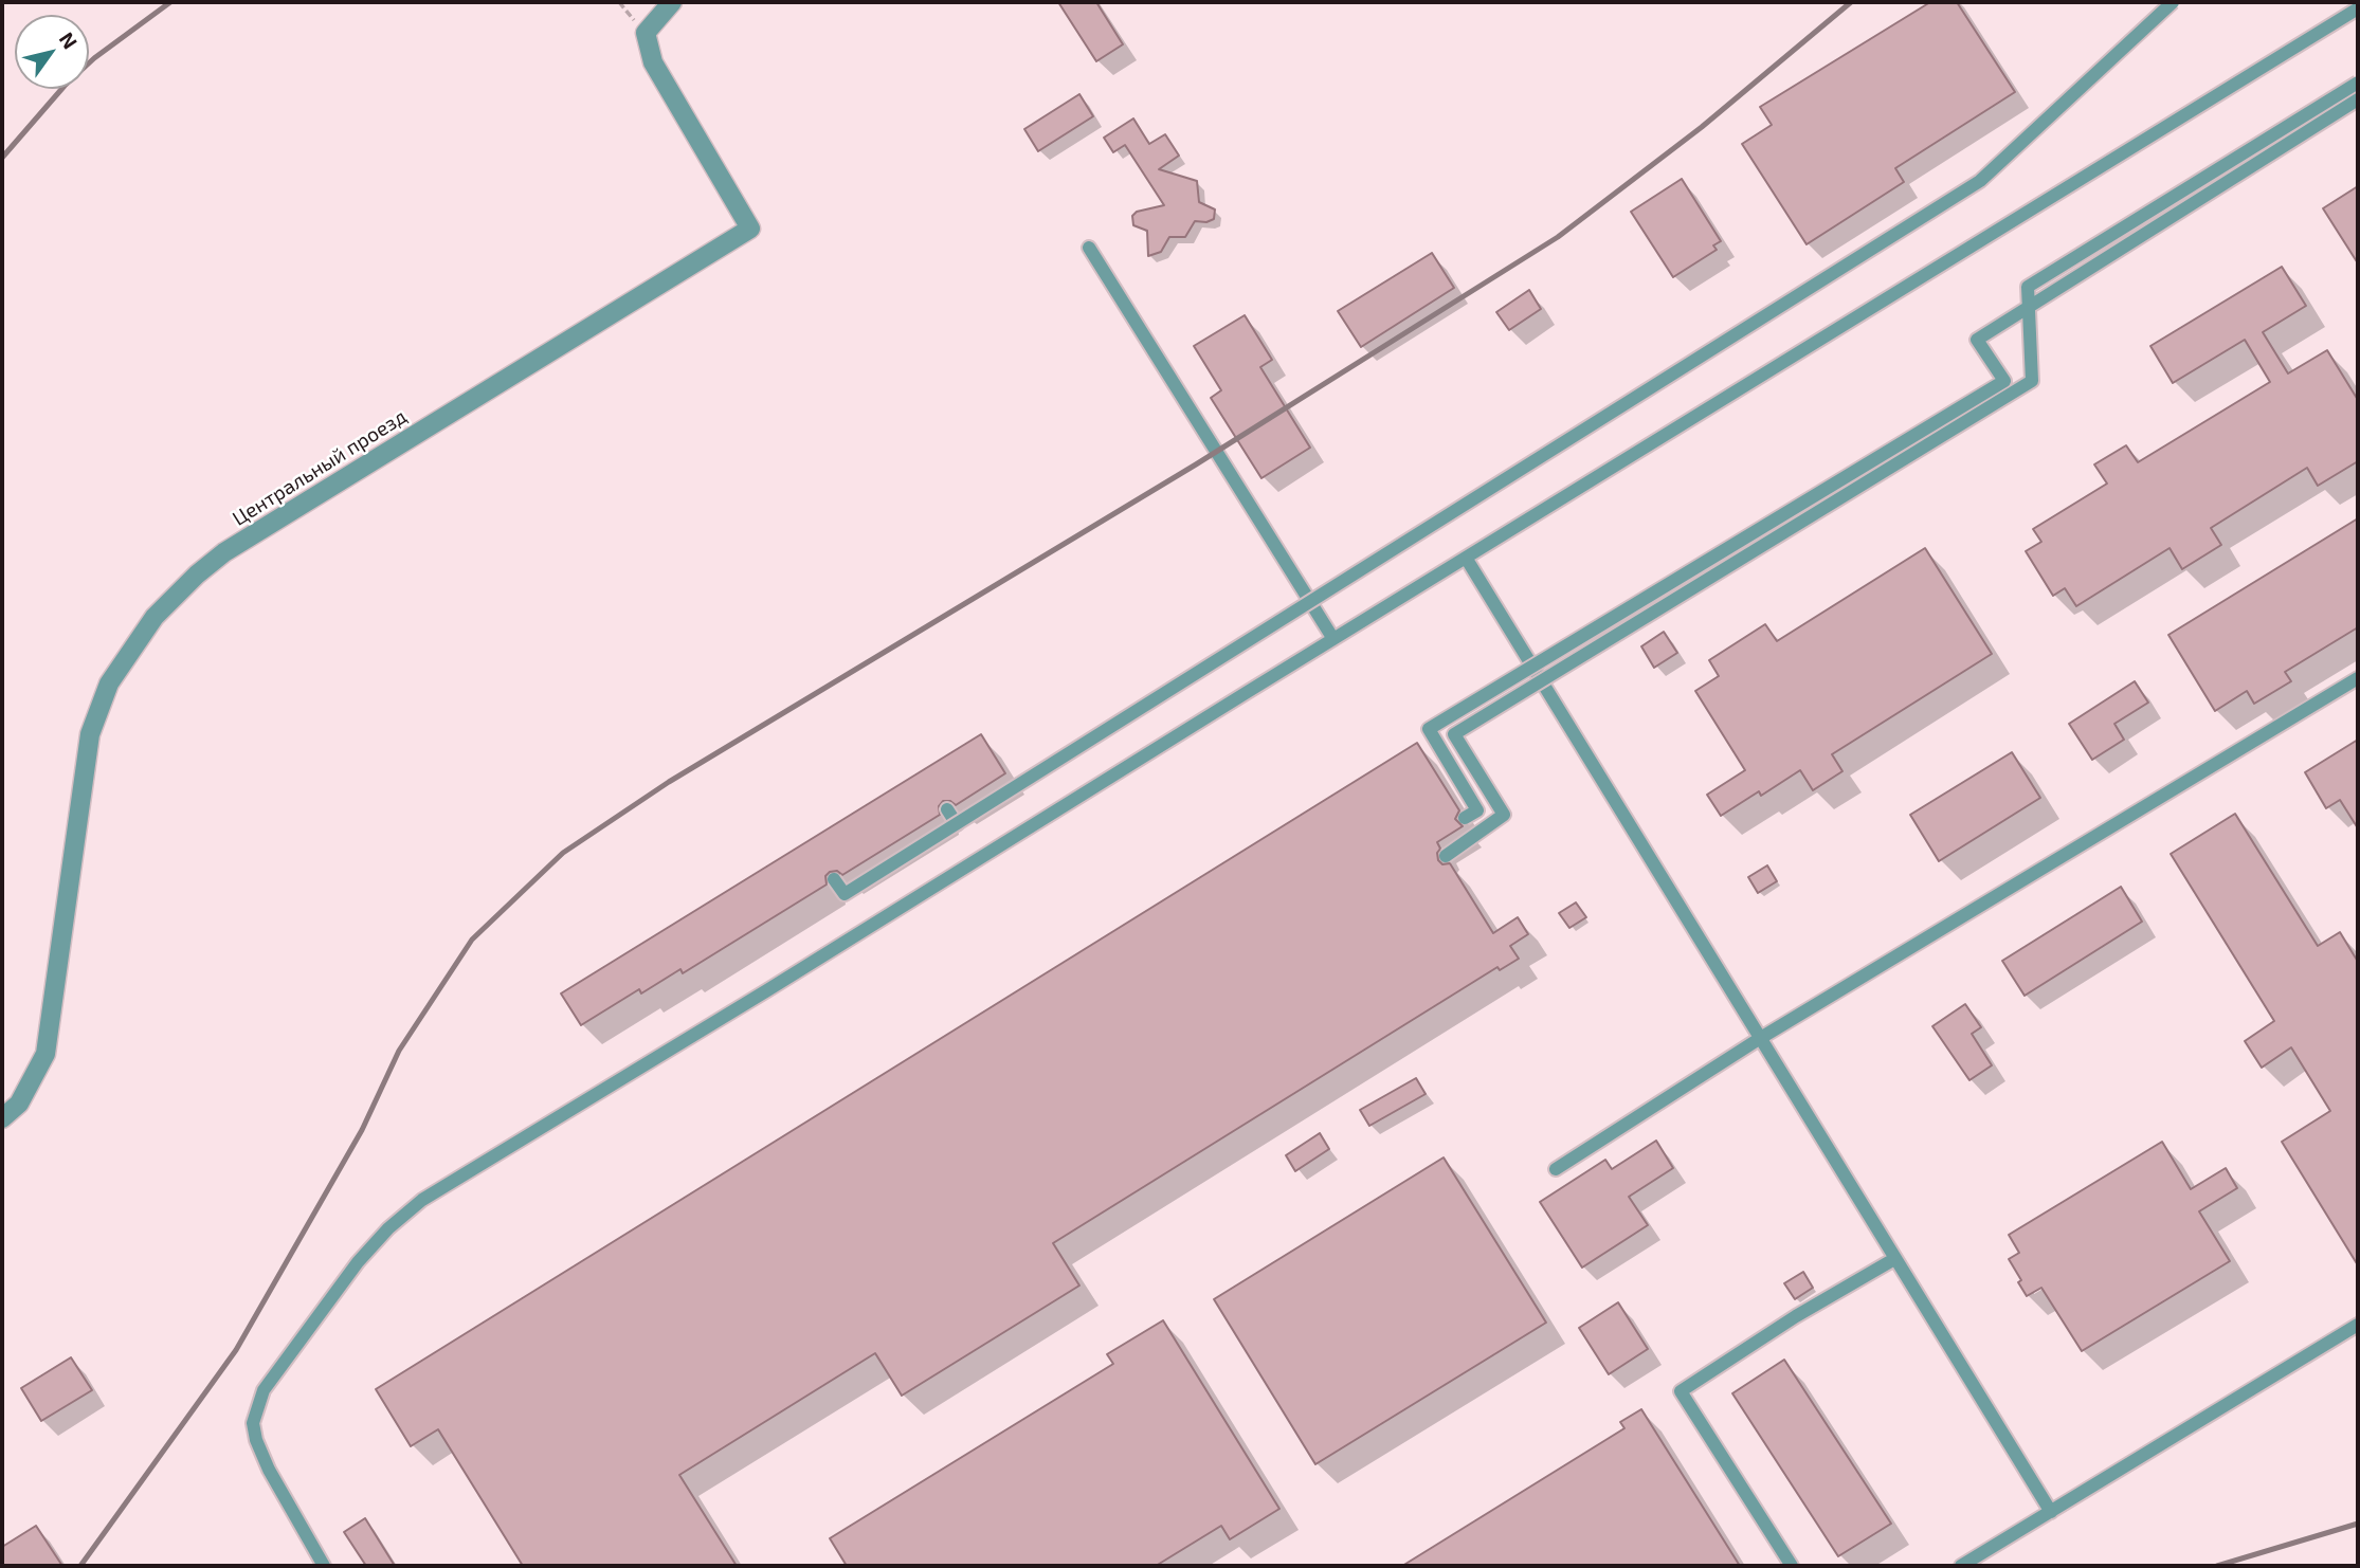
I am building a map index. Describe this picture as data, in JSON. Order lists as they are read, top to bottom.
{
  "streets": {
    "street": ["Центральный проезд"]
  },
  "north": "top right"
}
